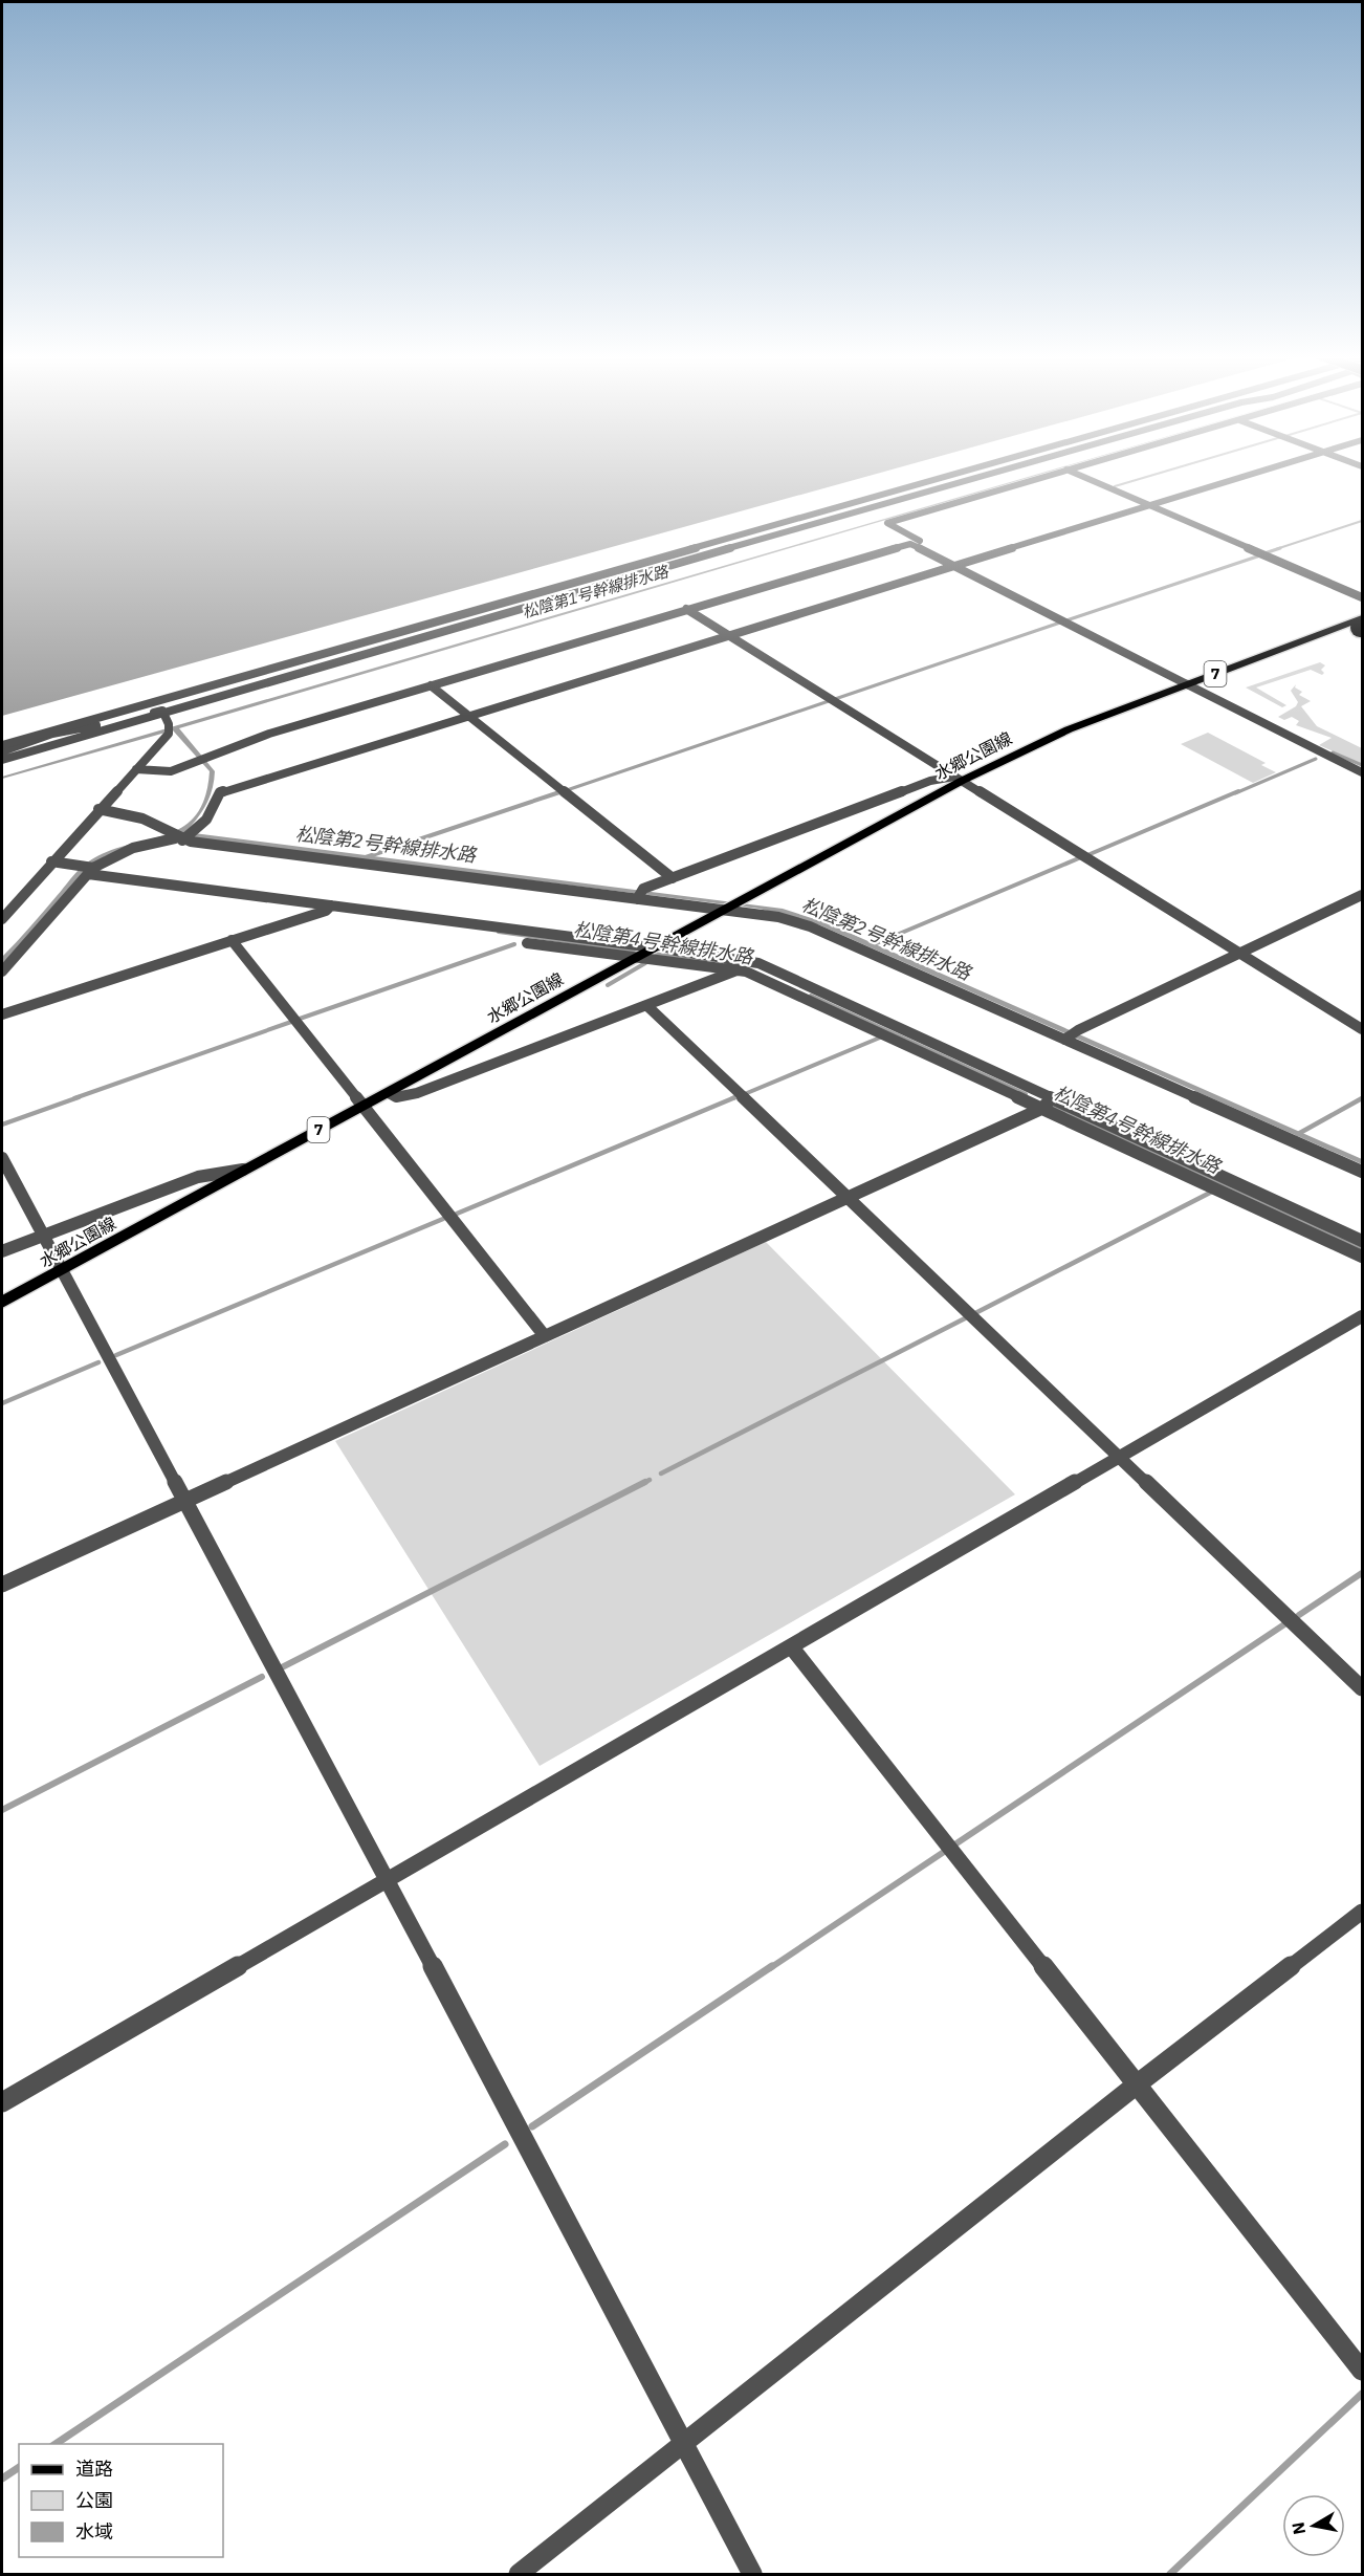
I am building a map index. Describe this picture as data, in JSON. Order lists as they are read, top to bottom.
{
  "streets": {
    "main road": ["7", "水郷公園線"]
  },
  "water": ["松陰第1号幹線排水路", "松陰第2号幹線排水路", "松陰第4号幹線排水路"],
  "legend": ["道路", "公園", "水域"],
  "north": "left"
}
